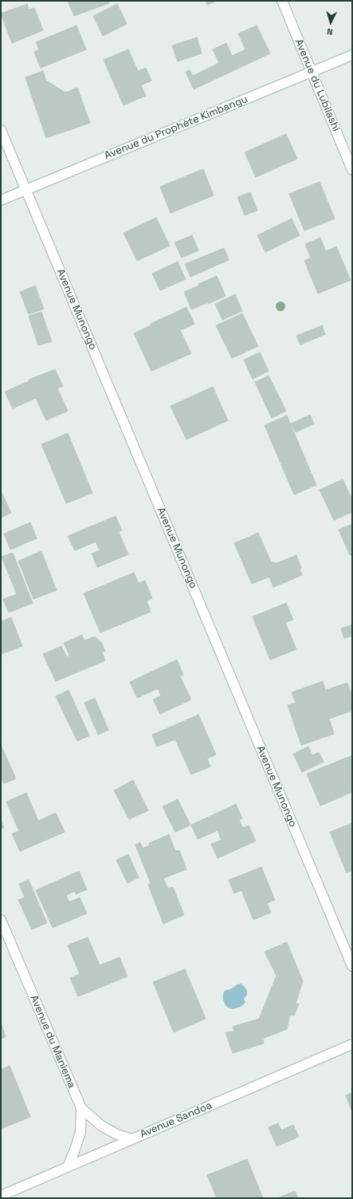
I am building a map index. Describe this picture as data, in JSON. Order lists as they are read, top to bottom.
{
  "streets": {
    "street": [
      "Avenue du Lubilashi",
      "Avenue du Prophète Kimbangu",
      "Avenue Munongo",
      "Avenue du Maniema",
      "Avenue Sandoa"
    ]
  },
  "crossings": [
    ["Avenue du Lubilashi", "Avenue du Prophète Kimbangu"],
    ["Avenue du Prophète Kimbangu", "Avenue Munongo"],
    ["Avenue du Maniema", "Avenue Sandoa"]
  ],
  "north": "bottom"
}
